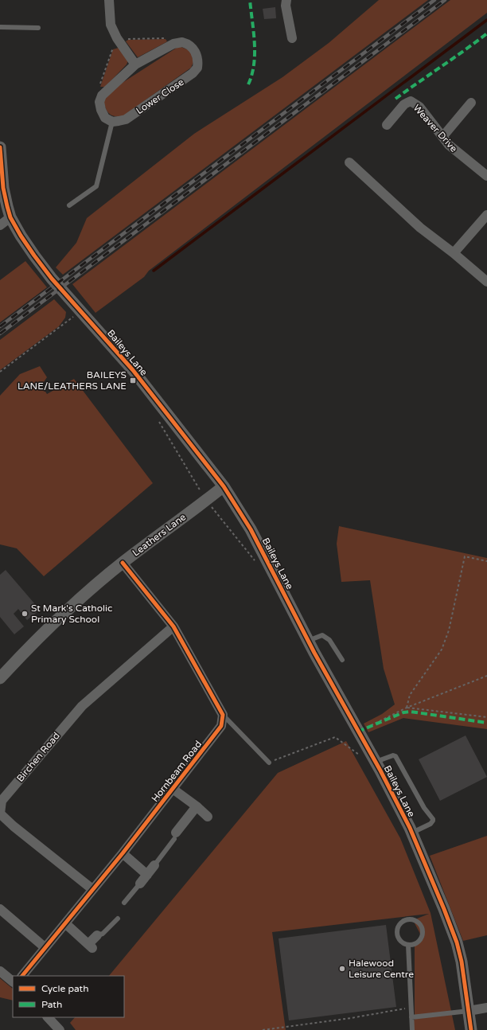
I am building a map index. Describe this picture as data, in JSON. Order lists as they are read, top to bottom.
{
  "streets": {
    "street": [
      "Lower Close",
      "Weaver Drive",
      "Baileys Lane",
      "Leathers Lane",
      "Birchen Road",
      "Hornbeam Road"
    ]
  },
  "crossings": [
    ["Baileys Lane", "Leathers Lane"],
    ["Birchen Road", "Hornbeam Road"]
  ],
  "places": {
    "transit": ["BAILEYS LANE/LEATHERS LANE"],
    "other": ["St Mark's Catholic Primary School", "Halewood Leisure Centre"]
  },
  "legend": ["Cycle path", "Path"]
}
